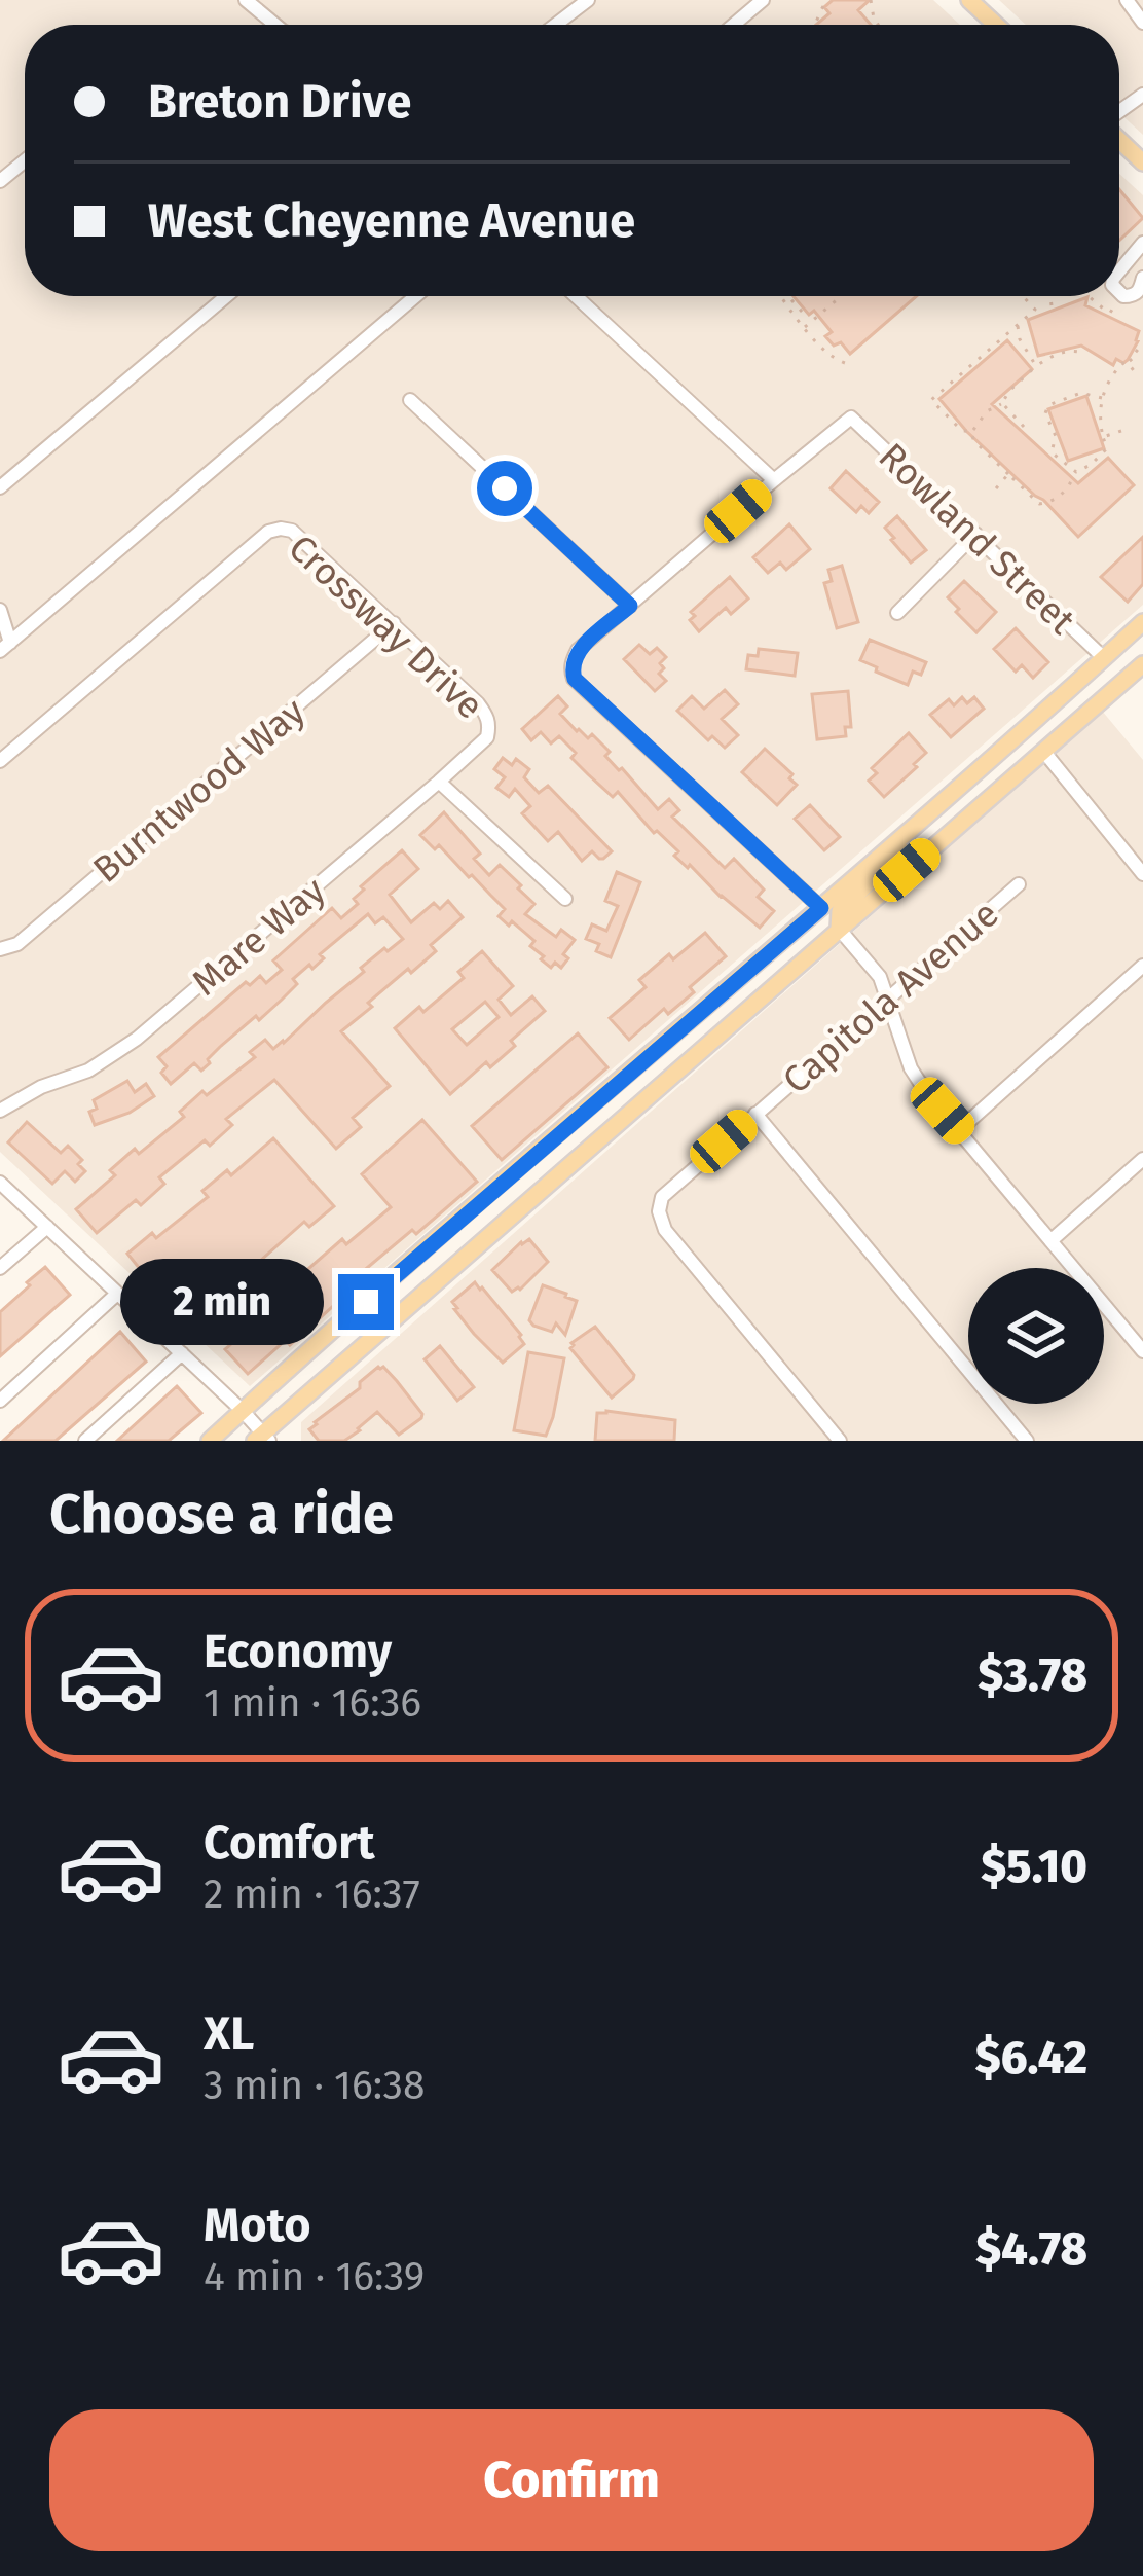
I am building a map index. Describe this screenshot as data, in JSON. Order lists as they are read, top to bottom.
{
  "streets": {
    "street": [
      "Rowland Street",
      "Crossway Drive",
      "Burntwood Way",
      "Mare Way",
      "Capitola Avenue"
    ]
  },
  "crossings": [
    ["Crossway Drive", "Burntwood Way"],
    ["Crossway Drive", "Mare Way"]
  ],
  "page": {
    "banner": ["Breton Drive", "West Cheyenne Avenue"],
    "bubble": "2 min",
    "heading": "Choose a ride",
    "list": [
      {
        "name": "Economy",
        "note": "1 min · 16:36",
        "value": "$3.78"
      },
      {
        "name": "Comfort",
        "note": "2 min · 16:37",
        "value": "$5.10"
      },
      {
        "name": "XL",
        "note": "3 min · 16:38",
        "value": "$6.42"
      },
      {
        "name": "Moto",
        "note": "4 min · 16:39",
        "value": "$4.78"
      }
    ],
    "buttons": "Confirm"
  }
}
